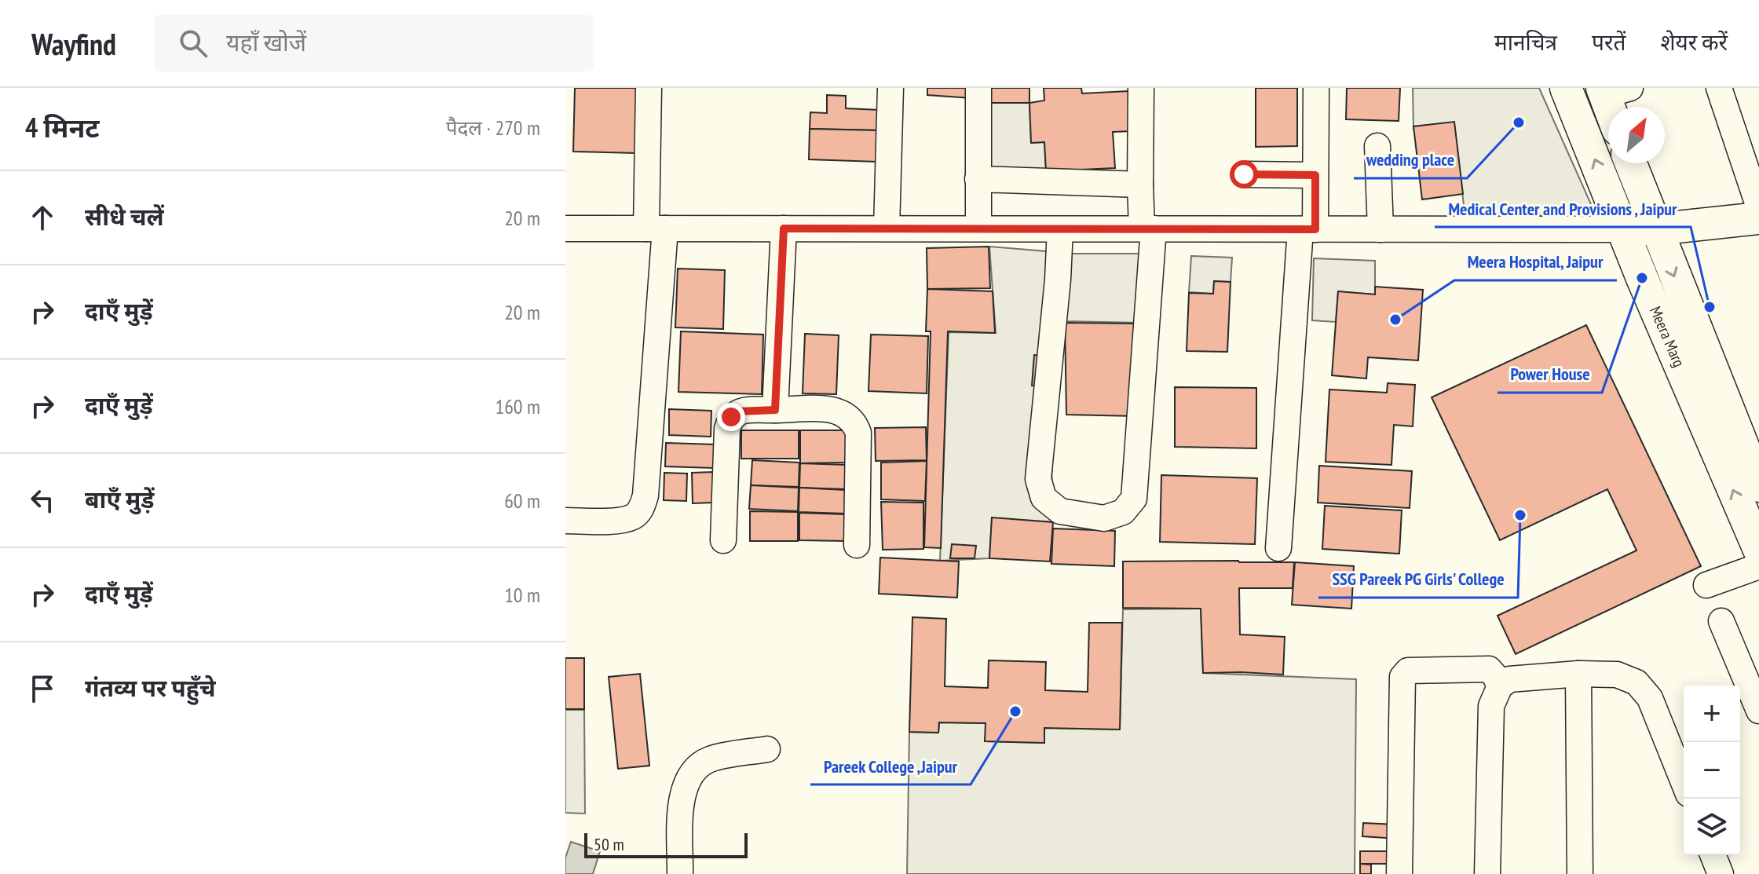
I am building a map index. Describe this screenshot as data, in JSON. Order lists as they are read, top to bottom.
{
  "streets": {
    "main road": ["Meera Marg"]
  },
  "places": [
    "wedding place",
    "Power House",
    "Medical Center and Provisions , Jaipur",
    "Meera Hospital, Jaipur",
    "SSG Pareek PG Girls' College",
    "Pareek College ,Jaipur"
  ],
  "scale_bar": "50 m",
  "north": "top right",
  "page": {
    "header": "Wayfind",
    "search": "यहाँ खोजें",
    "nav": ["मानचित्र", "परतें", "शेयर करें"],
    "heading": ["4 मिनट", "पैदल · 270 m"],
    "list": [
      ["सीधे चलें", "20 m"],
      ["दाएँ मुड़ें", "20 m"],
      ["दाएँ मुड़ें", "160 m"],
      ["बाएँ मुड़ें", "60 m"],
      ["दाएँ मुड़ें", "10 m"],
      "गंतव्य पर पहुँचे"
    ],
    "map_buttons": ["+", "−"],
    "scale": "50 m"
  }
}
